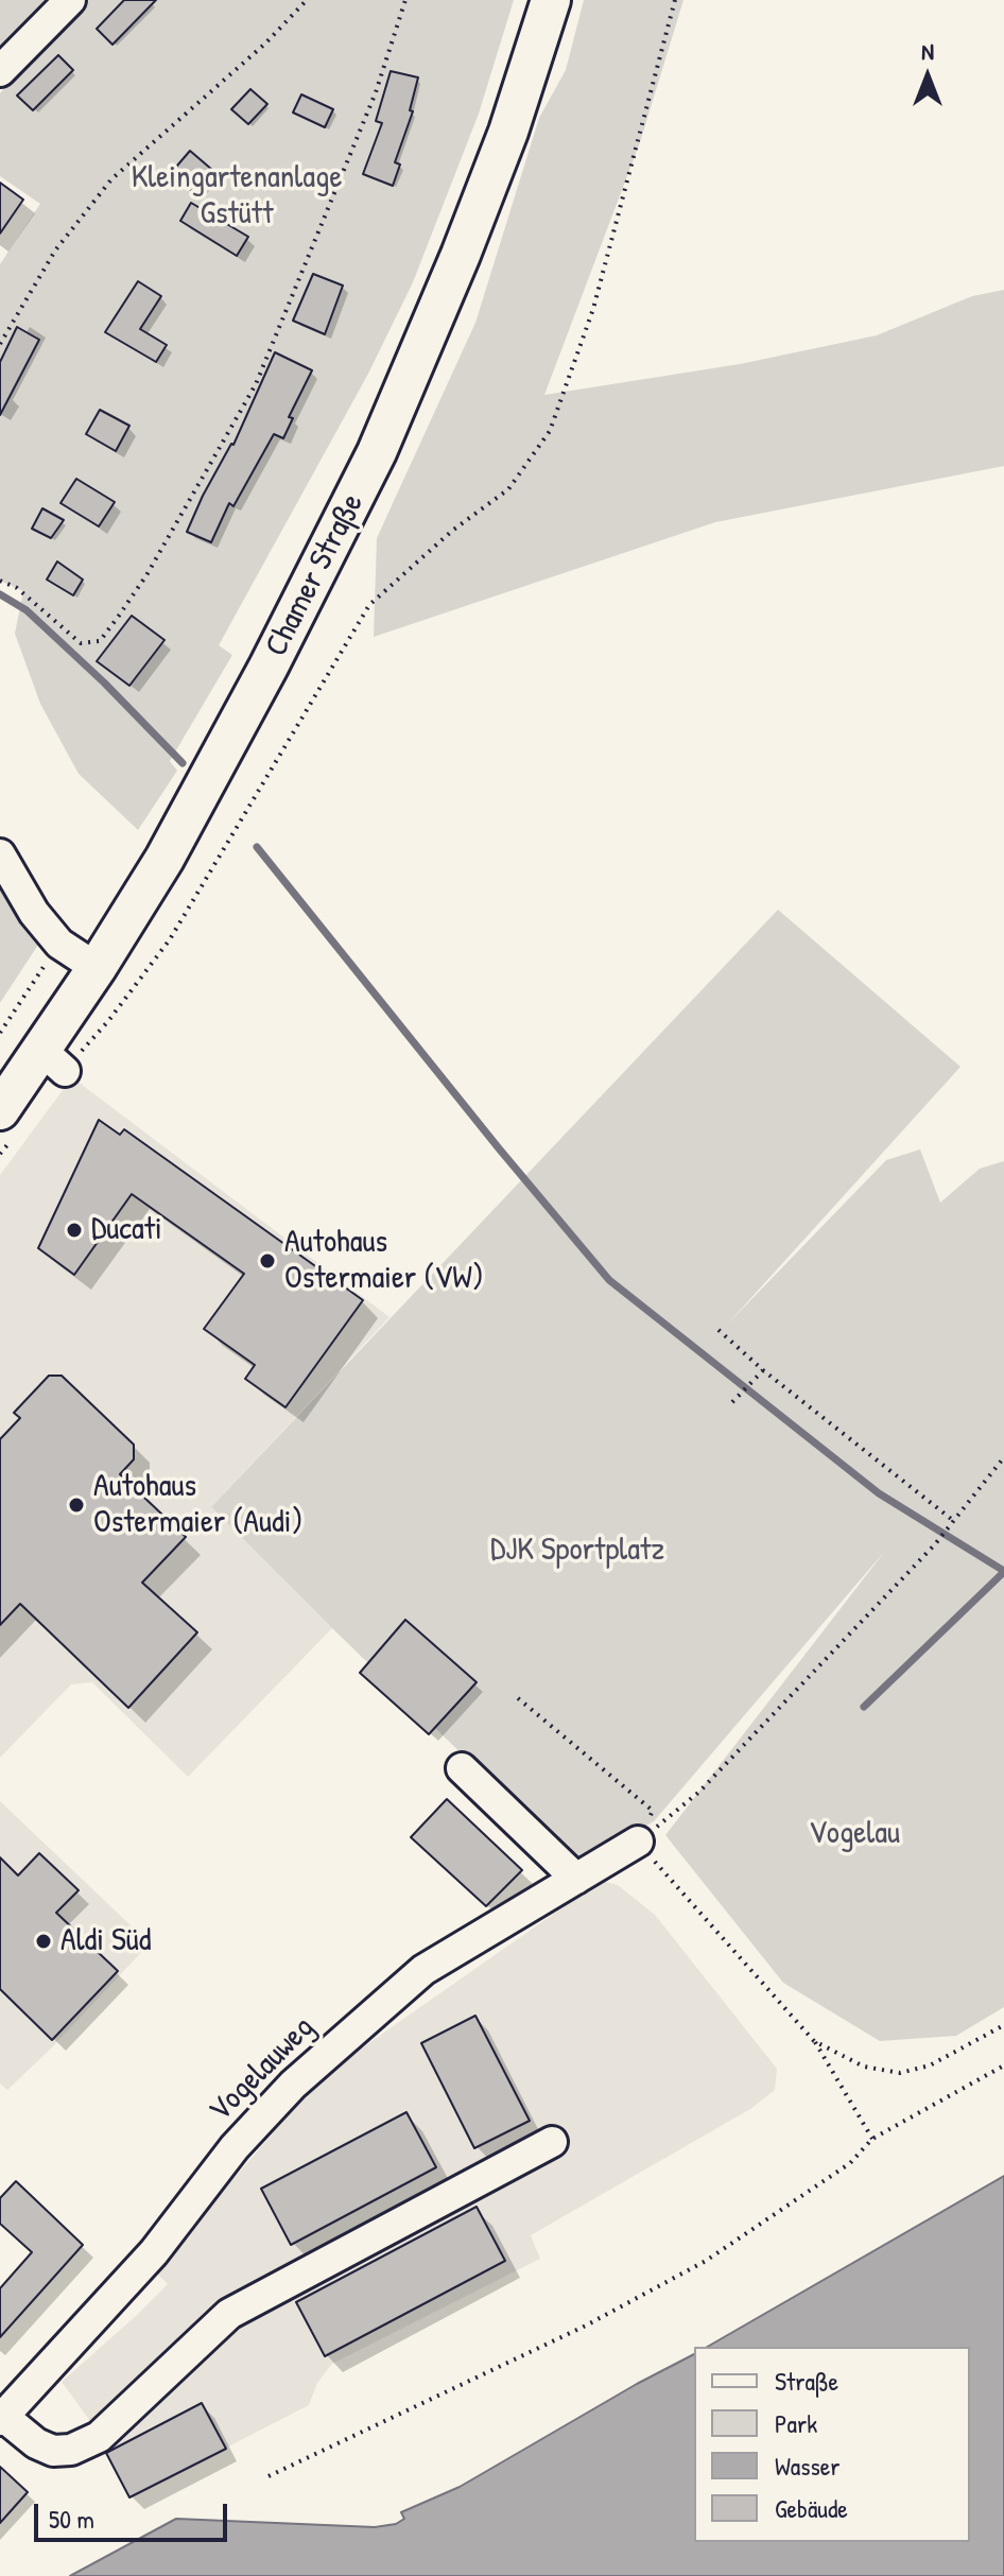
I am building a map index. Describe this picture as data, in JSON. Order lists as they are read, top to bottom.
{
  "streets": {
    "main road": ["Chamer Straße"],
    "street": ["Vogelauweg"]
  },
  "parks": ["Kleingartenanlage Gstütt", "DJK Sportplatz", "Vogelau"],
  "places": [
    "Ducati",
    "Autohaus Ostermaier (VW)",
    "Autohaus Ostermaier (Audi)",
    "Aldi Süd"
  ],
  "legend": [
    "Straße",
    "Park",
    "Wasser",
    "Gebäude"
  ],
  "scale_bar": "50 m",
  "north": "top"
}
